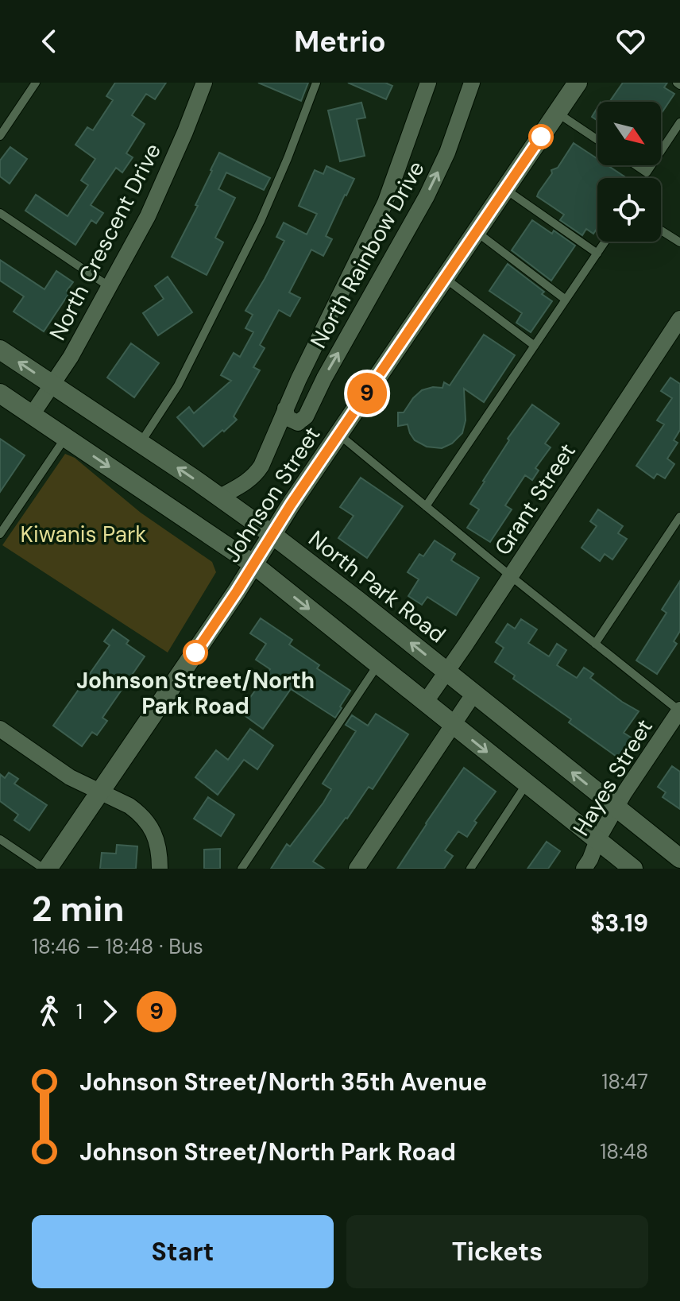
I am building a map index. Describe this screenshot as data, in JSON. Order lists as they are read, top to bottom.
{
  "streets": {
    "street": [
      "North Crescent Drive",
      "North Rainbow Drive",
      "Johnson Street",
      "Grant Street",
      "North Park Road",
      "Hayes Street"
    ]
  },
  "crossings": [
    ["North Crescent Drive", "North Park Road"],
    ["North Rainbow Drive", "North Park Road"],
    ["Johnson Street", "North Park Road"],
    ["Grant Street", "North Park Road"],
    ["North Park Road", "Hayes Street"]
  ],
  "parks": ["Kiwanis Park"],
  "places": ["Johnson Street/North Park Road"],
  "lines": ["bus line 9"],
  "north": "bottom right",
  "page": {
    "header": "Metrio",
    "on_map": "9",
    "heading": ["2 min", "18:46 – 18:48 · Bus", "$3.19"],
    "legs": ["1", "9"],
    "list": [
      {
        "name": "Johnson Street/North 35th Avenue",
        "value": "18:47"
      },
      {
        "name": "Johnson Street/North Park Road",
        "value": "18:48"
      }
    ],
    "buttons": ["Start", "Tickets"]
  }
}
